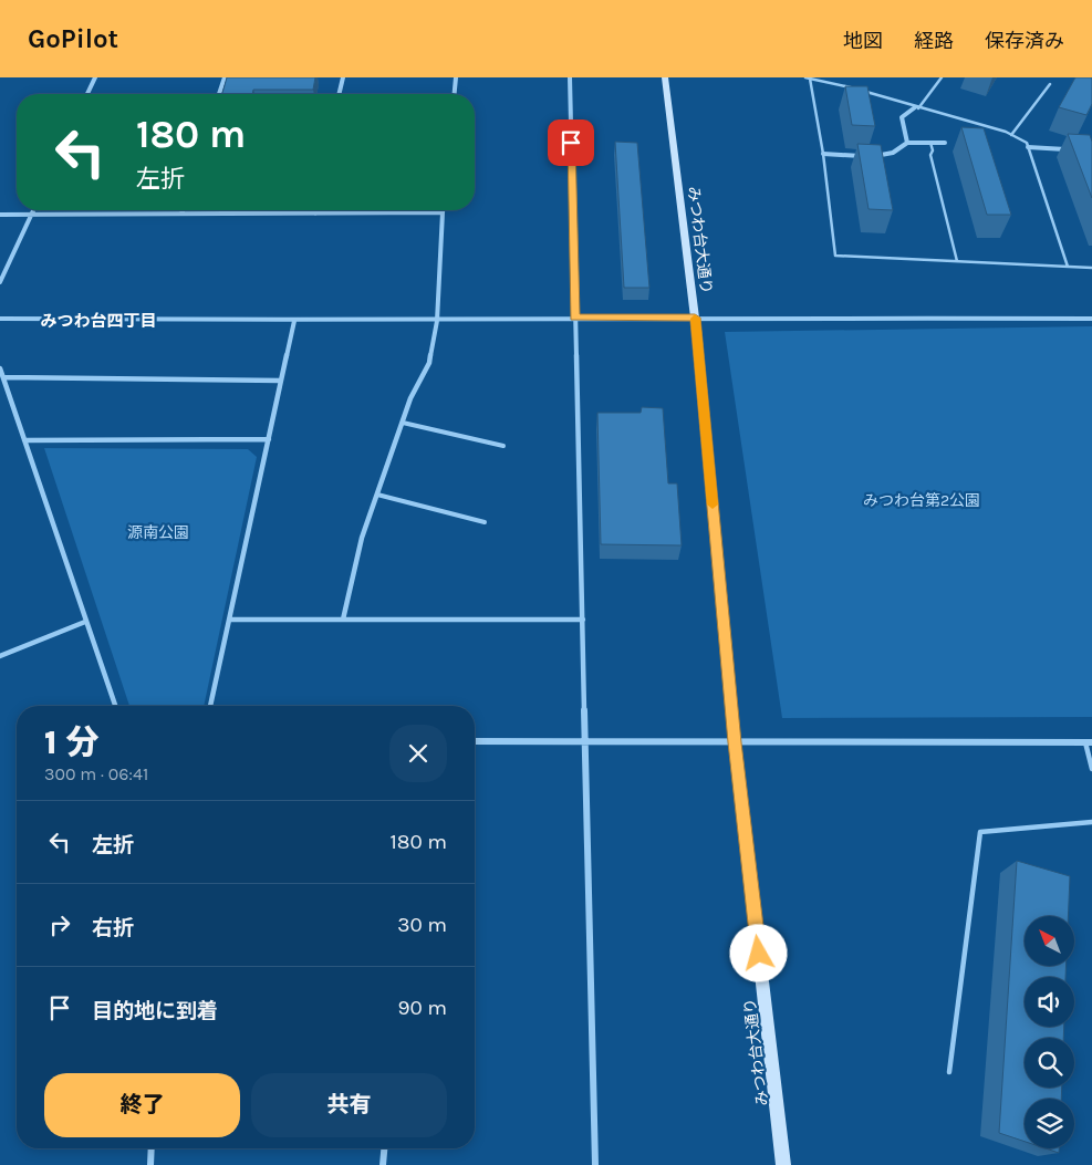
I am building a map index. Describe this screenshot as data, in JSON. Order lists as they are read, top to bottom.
{
  "streets": {
    "street": ["みつわ台大通り"]
  },
  "districts": ["みつわ台四丁目"],
  "parks": ["みつわ台第2公園", "源南公園"],
  "north": "top left",
  "page": {
    "header": "GoPilot",
    "nav": ["地図", "経路", "保存済み"],
    "turn": ["180 m", "左折"],
    "heading": ["1 分", "300 m · 06:41"],
    "list": [
      {
        "name": "左折",
        "value": "180 m"
      },
      {
        "name": "右折",
        "value": "30 m"
      },
      {
        "name": "目的地に到着",
        "value": "90 m"
      }
    ],
    "buttons": ["終了", "共有"]
  }
}
